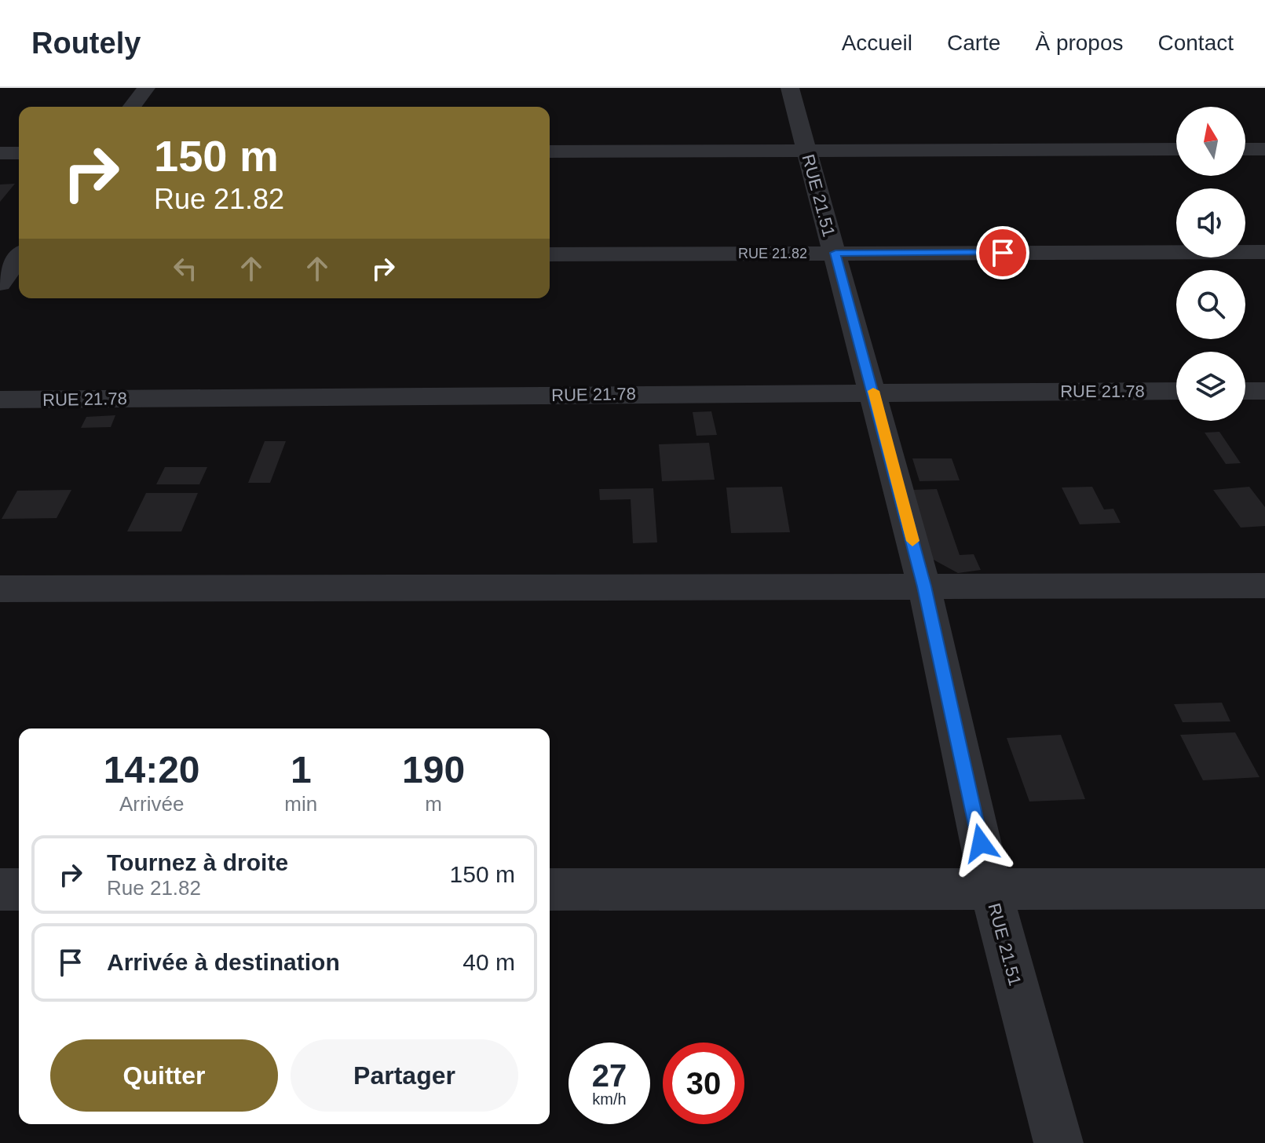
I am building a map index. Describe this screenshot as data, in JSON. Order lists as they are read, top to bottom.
{
  "streets": {
    "street": ["RUE 21.51", "RUE 21.82", "RUE 21.78"]
  },
  "crossings": [
    ["RUE 21.51", "RUE 21.82"],
    ["RUE 21.51", "RUE 21.78"]
  ],
  "north": "top",
  "page": {
    "header": "Routely",
    "nav": [
      "Accueil",
      "Carte",
      "À propos",
      "Contact"
    ],
    "turn": ["150 m", "Rue 21.82"],
    "eta": [
      "14:20",
      "Arrivée",
      "1",
      "min",
      "190",
      "m"
    ],
    "list": [
      {
        "name": "Tournez à droite",
        "note": "Rue 21.82",
        "value": "150 m"
      },
      {
        "name": "Arrivée à destination",
        "value": "40 m"
      }
    ],
    "buttons": ["Quitter", "Partager"],
    "speed": "27 km/h",
    "limit": "30"
  }
}
